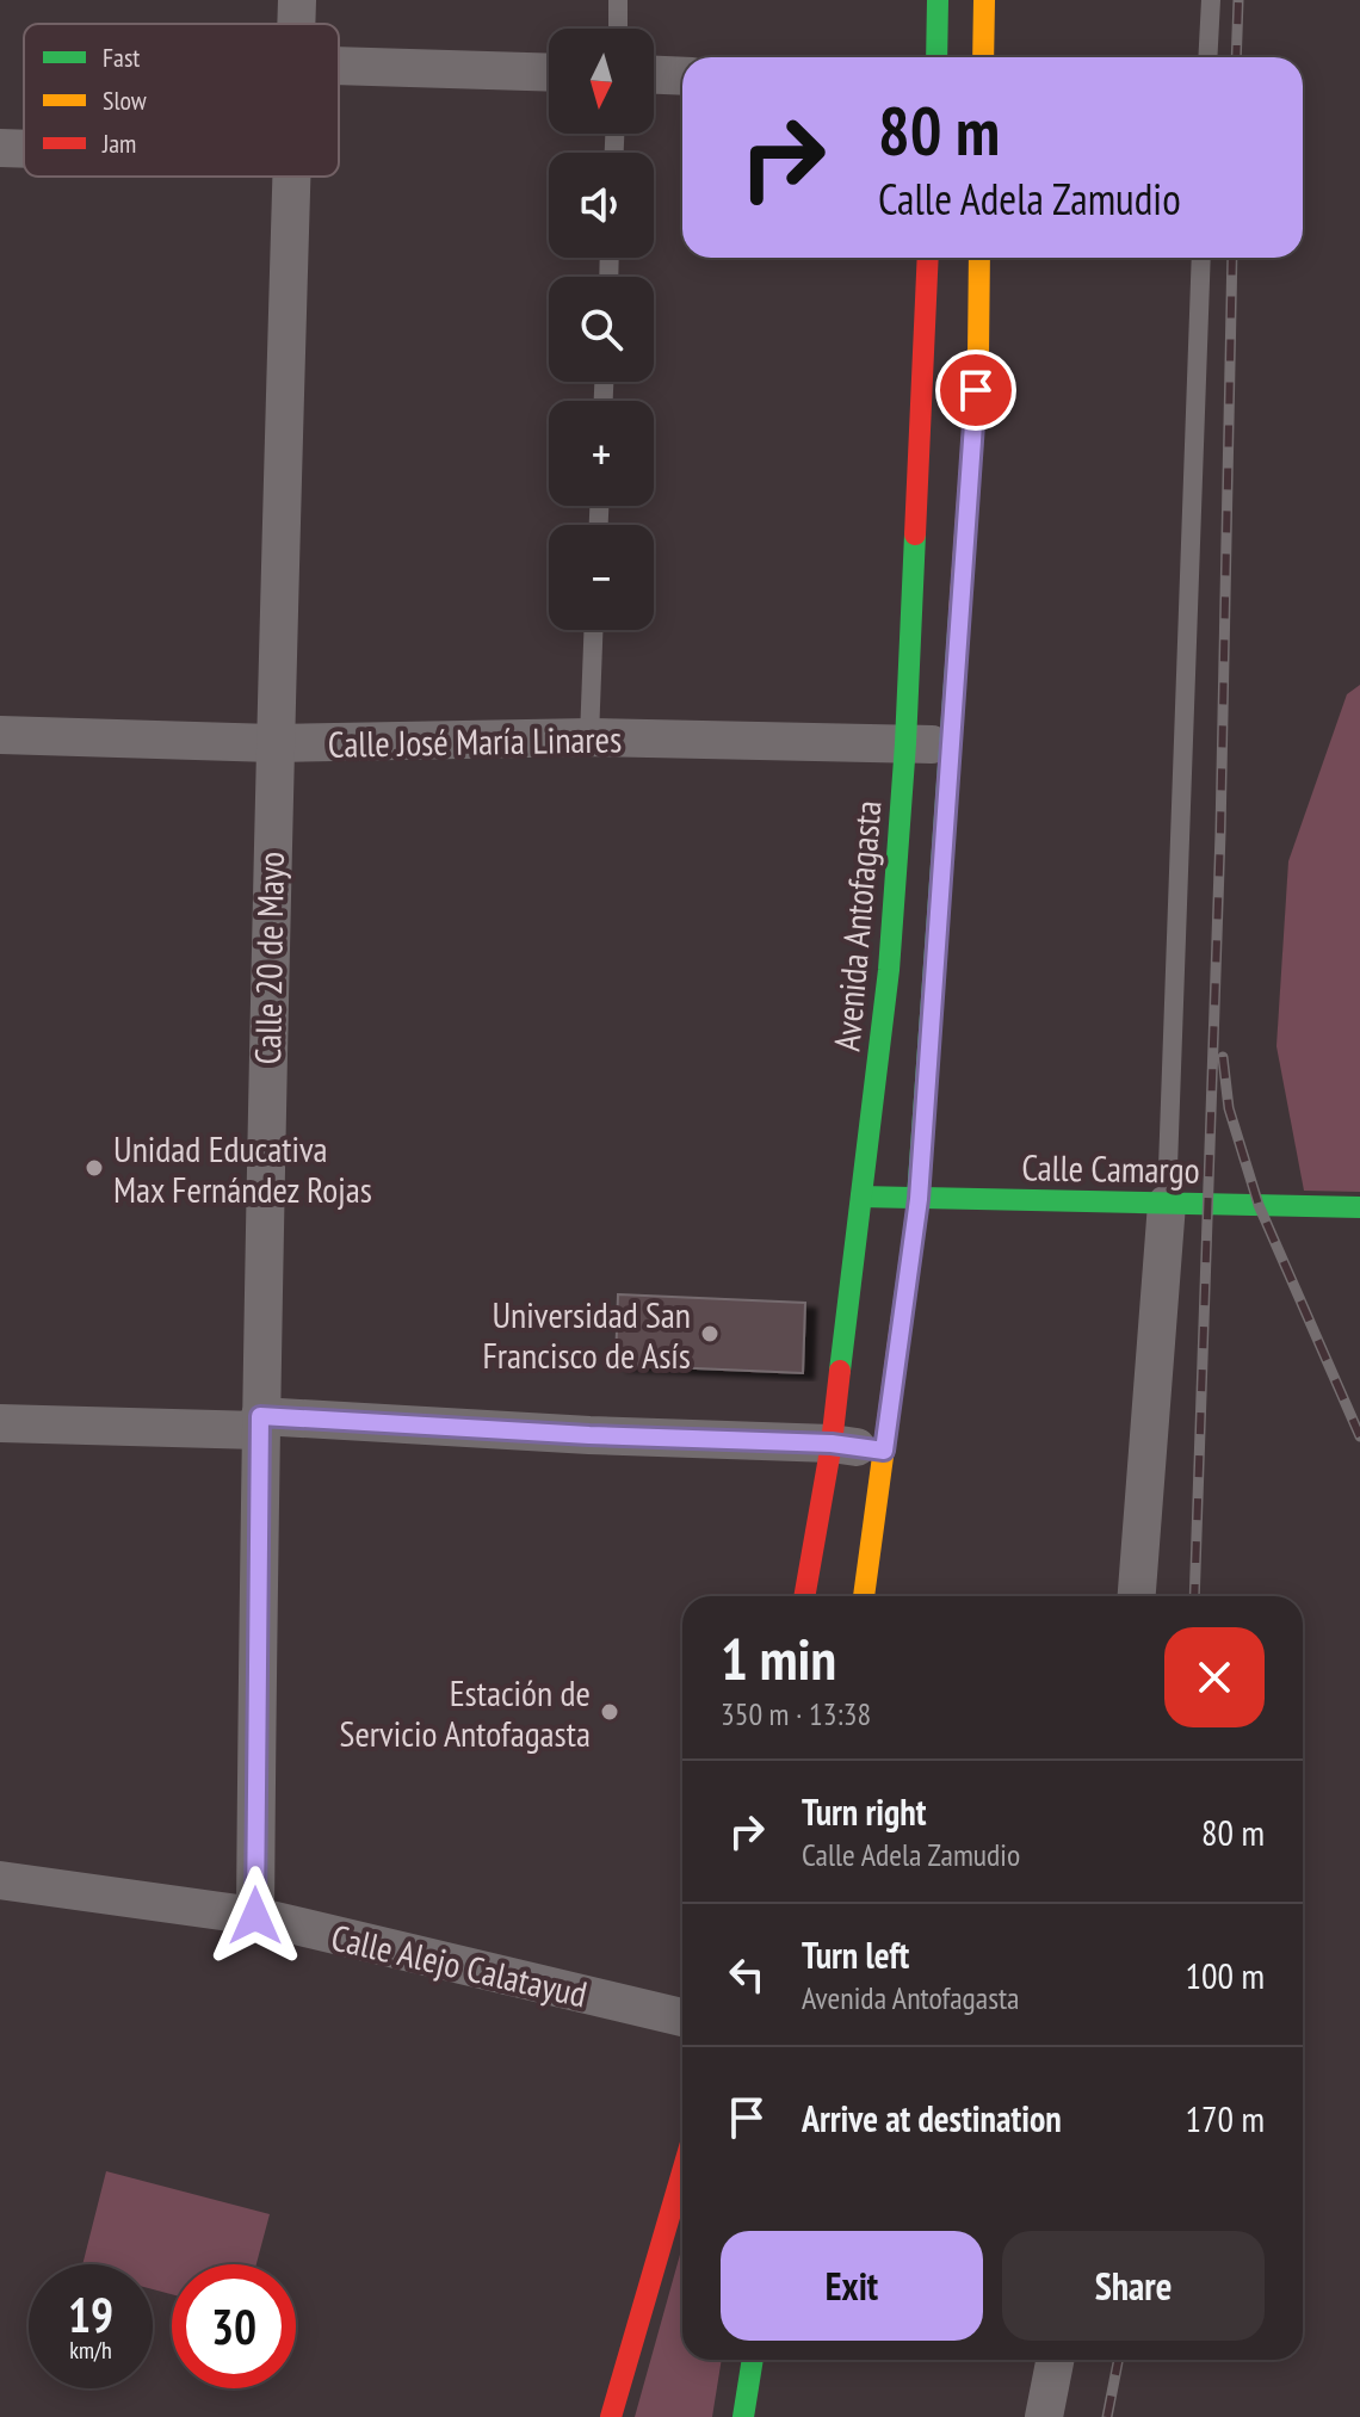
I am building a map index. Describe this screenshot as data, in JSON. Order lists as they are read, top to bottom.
{
  "streets": {
    "main road": ["Avenida Antofagasta", "Calle Camargo"],
    "street": ["Calle José María Linares", "Calle 20 de Mayo", "Calle Alejo Calatayud"]
  },
  "crossings": [
    ["Calle José María Linares", "Avenida Antofagasta"],
    ["Calle José María Linares", "Calle 20 de Mayo"],
    ["Avenida Antofagasta", "Calle Camargo"],
    ["Calle 20 de Mayo", "Calle Alejo Calatayud"]
  ],
  "places": ["Unidad Educativa Max Fernández Rojas", "Universidad San Francisco de Asís", "Estación de Servicio Antofagasta"],
  "legend": ["Fast", "Slow", "Jam"],
  "north": "bottom",
  "page": {
    "map_buttons": ["+", "−"],
    "turn": ["80 m", "Calle Adela Zamudio"],
    "heading": ["1 min", "350 m · 13:38"],
    "list": [
      {
        "name": "Turn right",
        "note": "Calle Adela Zamudio",
        "value": "80 m"
      },
      {
        "name": "Turn left",
        "note": "Avenida Antofagasta",
        "value": "100 m"
      },
      {
        "name": "Arrive at destination",
        "value": "170 m"
      }
    ],
    "buttons": ["Exit", "Share"],
    "speed": "19 km/h",
    "limit": "30"
  }
}
